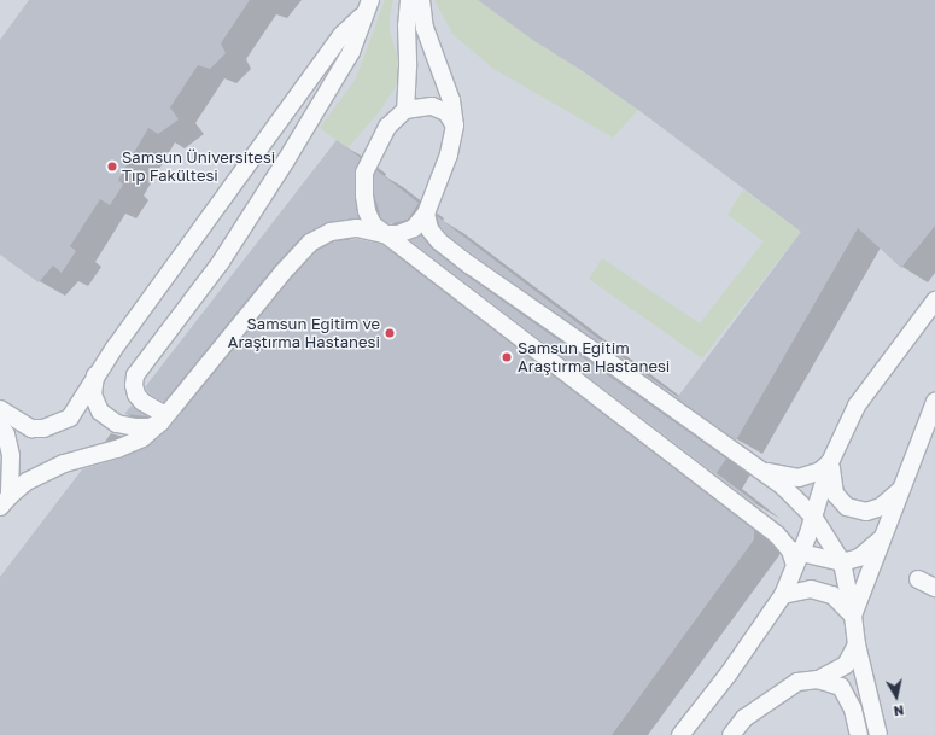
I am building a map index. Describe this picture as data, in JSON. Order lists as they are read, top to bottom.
{
  "places": ["Samsun Üniversitesi Tıp Fakültesi", "Samsun Eğitim ve Araştırma Hastanesi", "Samsun Eğitim Araştırma Hastanesi"],
  "north": "bottom"
}
